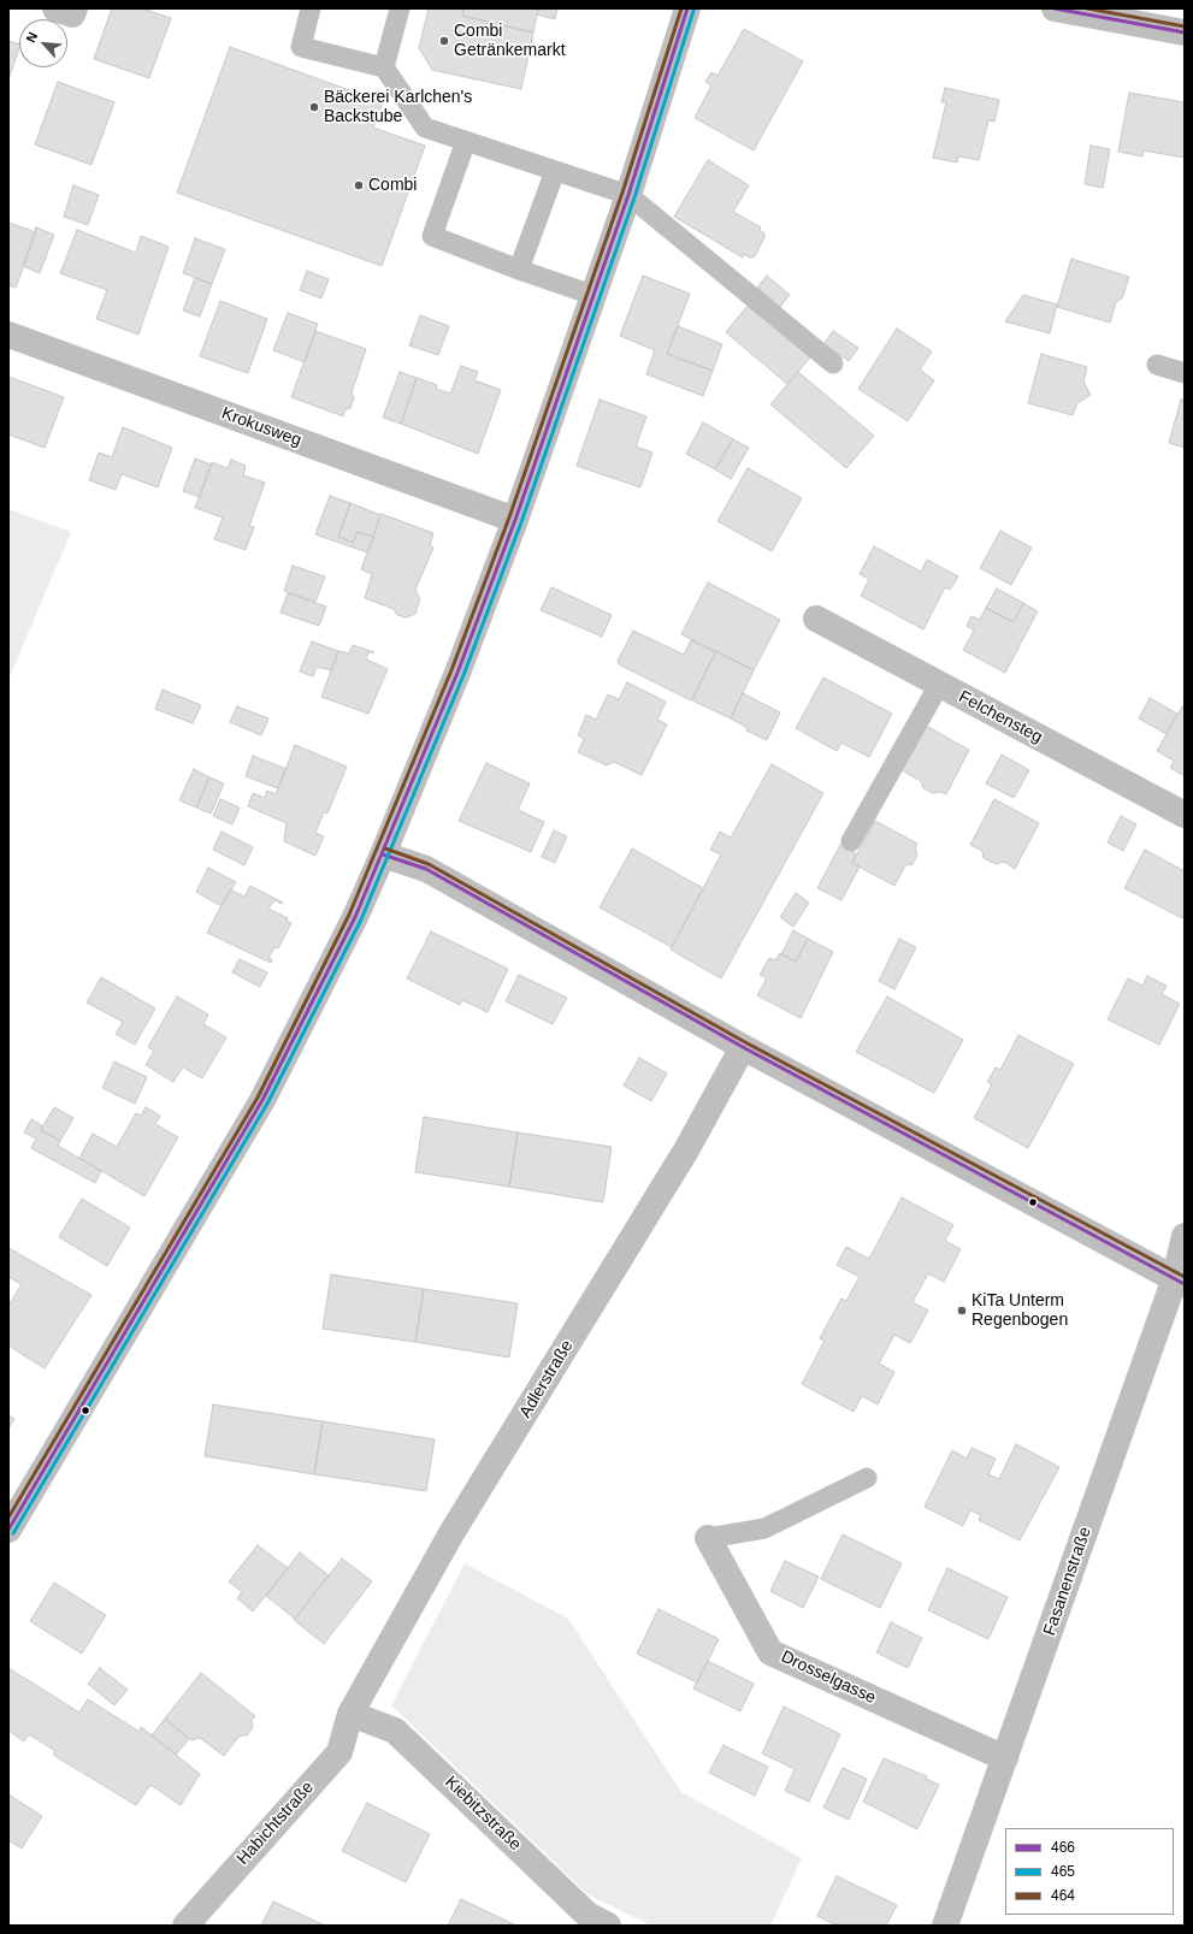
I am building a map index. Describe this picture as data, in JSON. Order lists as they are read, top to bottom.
{
  "streets": {
    "street": [
      "Krokusweg",
      "Felchensteg",
      "Adlerstraße",
      "Fasanenstraße",
      "Drosselgasse",
      "Kiebitzstraße",
      "Habichtstraße"
    ]
  },
  "crossings": [
    ["Adlerstraße", "Kiebitzstraße"],
    ["Adlerstraße", "Habichtstraße"],
    ["Fasanenstraße", "Drosselgasse"],
    ["Kiebitzstraße", "Habichtstraße"]
  ],
  "places": [
    "Combi Getränkemarkt",
    "Bäckerei Karlchen's Backstube",
    "Combi",
    "KiTa Unterm Regenbogen"
  ],
  "lines": ["transit line 466", "transit line 464", "transit line 465"],
  "legend": ["466", "465", "464"],
  "north": "top left"
}
